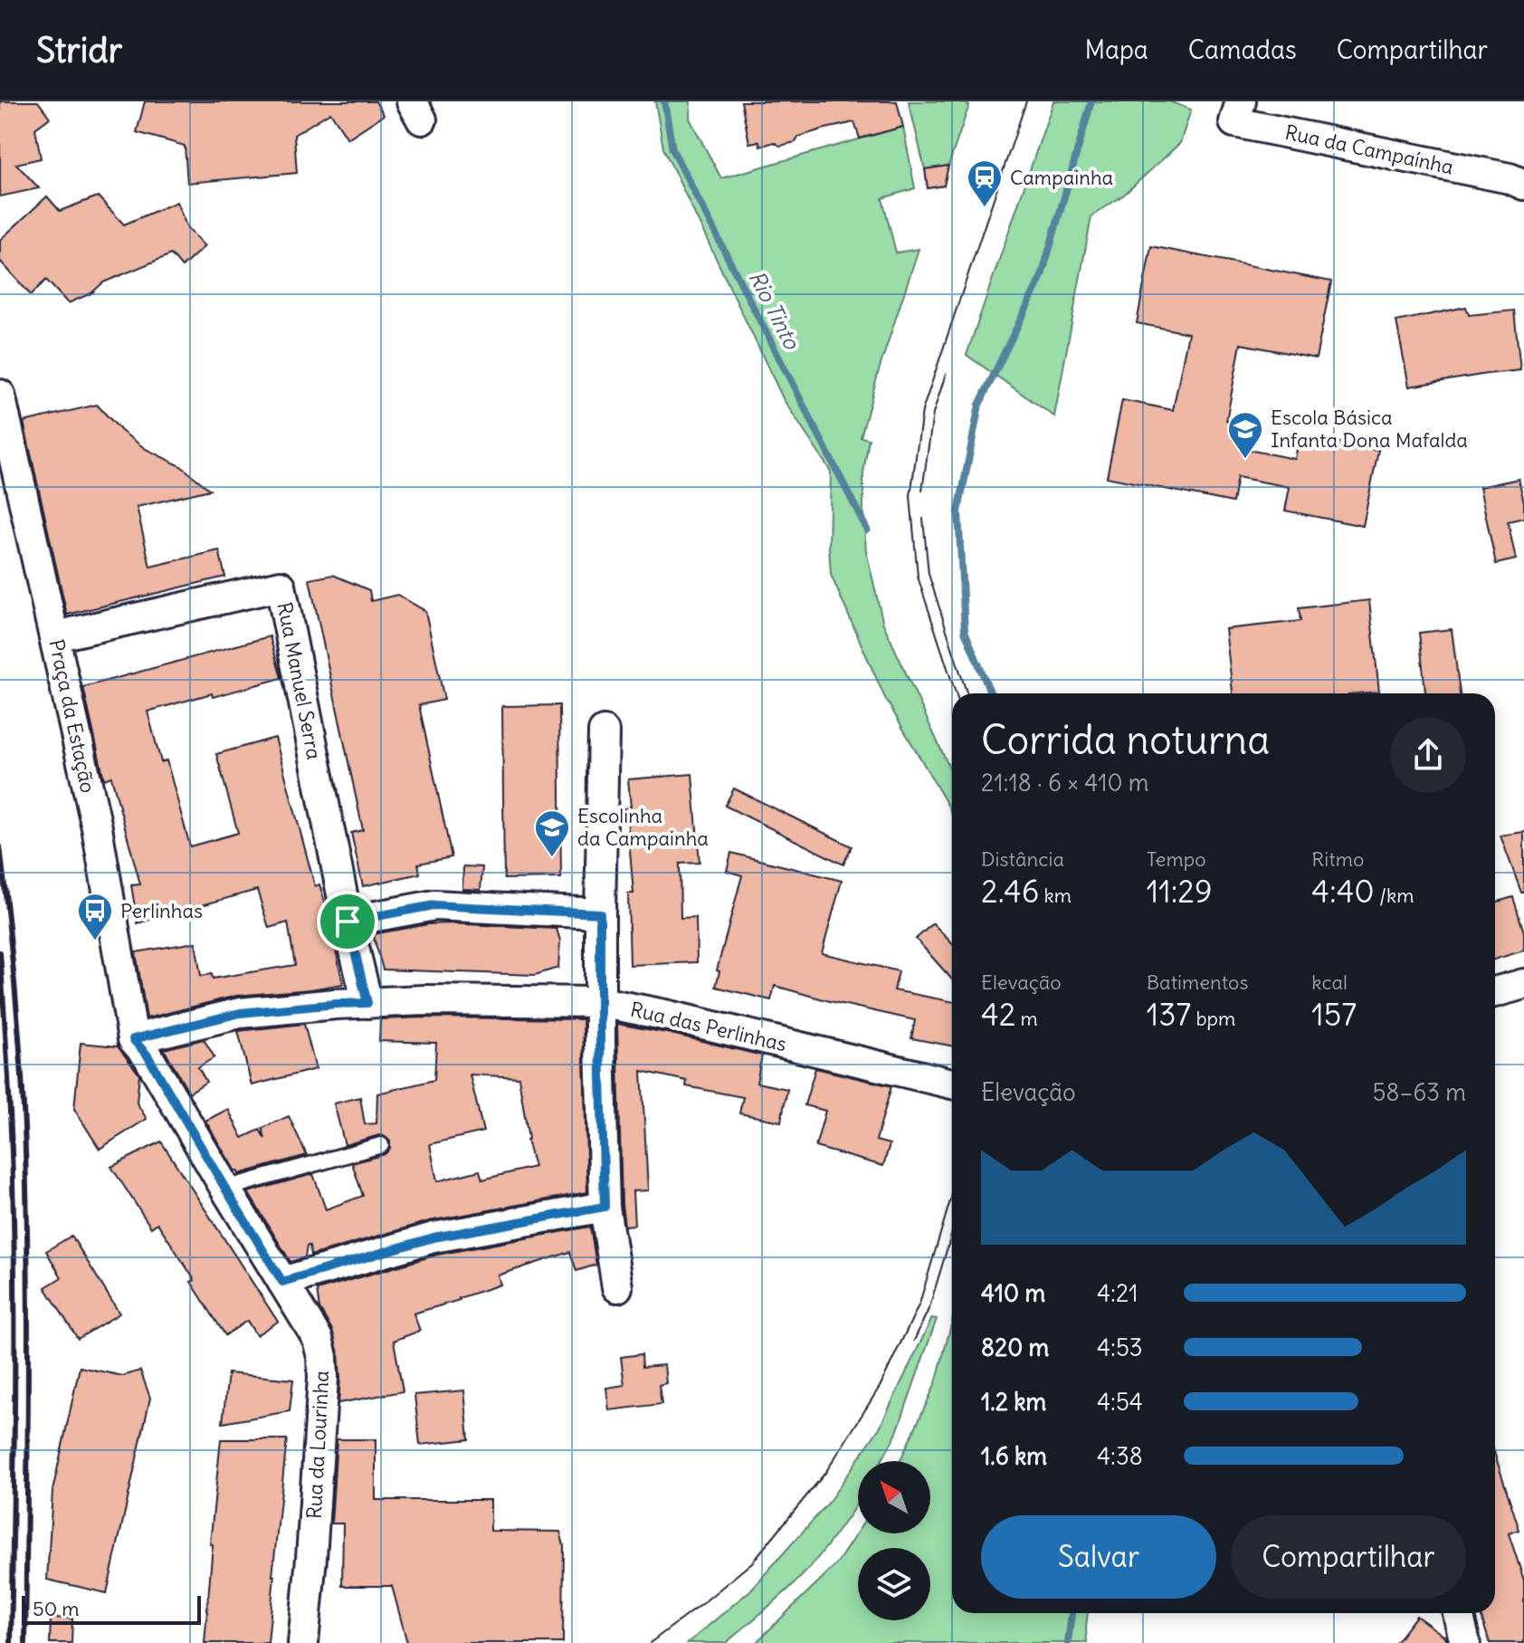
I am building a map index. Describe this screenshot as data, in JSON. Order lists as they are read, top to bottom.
{
  "streets": {
    "street": [
      "Rua da Campaínha",
      "Rua Manuel Serra",
      "Praça da Estação",
      "Rua das Perlinhas",
      "Rua da Lourinha"
    ]
  },
  "crossings": [
    ["Rua Manuel Serra", "Praça da Estação"],
    ["Rua Manuel Serra", "Rua das Perlinhas"],
    ["Praça da Estação", "Rua das Perlinhas"],
    ["Praça da Estação", "Rua da Lourinha"],
    ["Rua das Perlinhas", "Rua da Lourinha"]
  ],
  "water": ["Rio Tinto"],
  "places": {
    "station": ["Campainha"],
    "school or university": ["Escola Básica Infanta Dona Mafalda", "Escolinha da Campainha"],
    "bus stop": ["Perlinhas"]
  },
  "scale_bar": "50 m",
  "north": "top left",
  "page": {
    "header": "Stridr",
    "nav": ["Mapa", "Camadas", "Compartilhar"],
    "heading": ["Corrida noturna", "21:18 · 6 × 410 m"],
    "stats": [
      ["Distância", "2.46 km"],
      ["Tempo", "11:29"],
      ["Ritmo", "4:40 /km"],
      ["Elevação", "42 m"],
      ["Batimentos", "137 bpm"],
      ["kcal", "157"]
    ],
    "chart": ["Elevação", "58–63 m"],
    "list": [
      {
        "name": "410 m",
        "note": "4:21"
      },
      {
        "name": "820 m",
        "note": "4:53"
      },
      {
        "name": "1.2 km",
        "note": "4:54"
      },
      {
        "name": "1.6 km",
        "note": "4:38"
      }
    ],
    "buttons": ["Salvar", "Compartilhar"],
    "scale": "50 m"
  }
}
